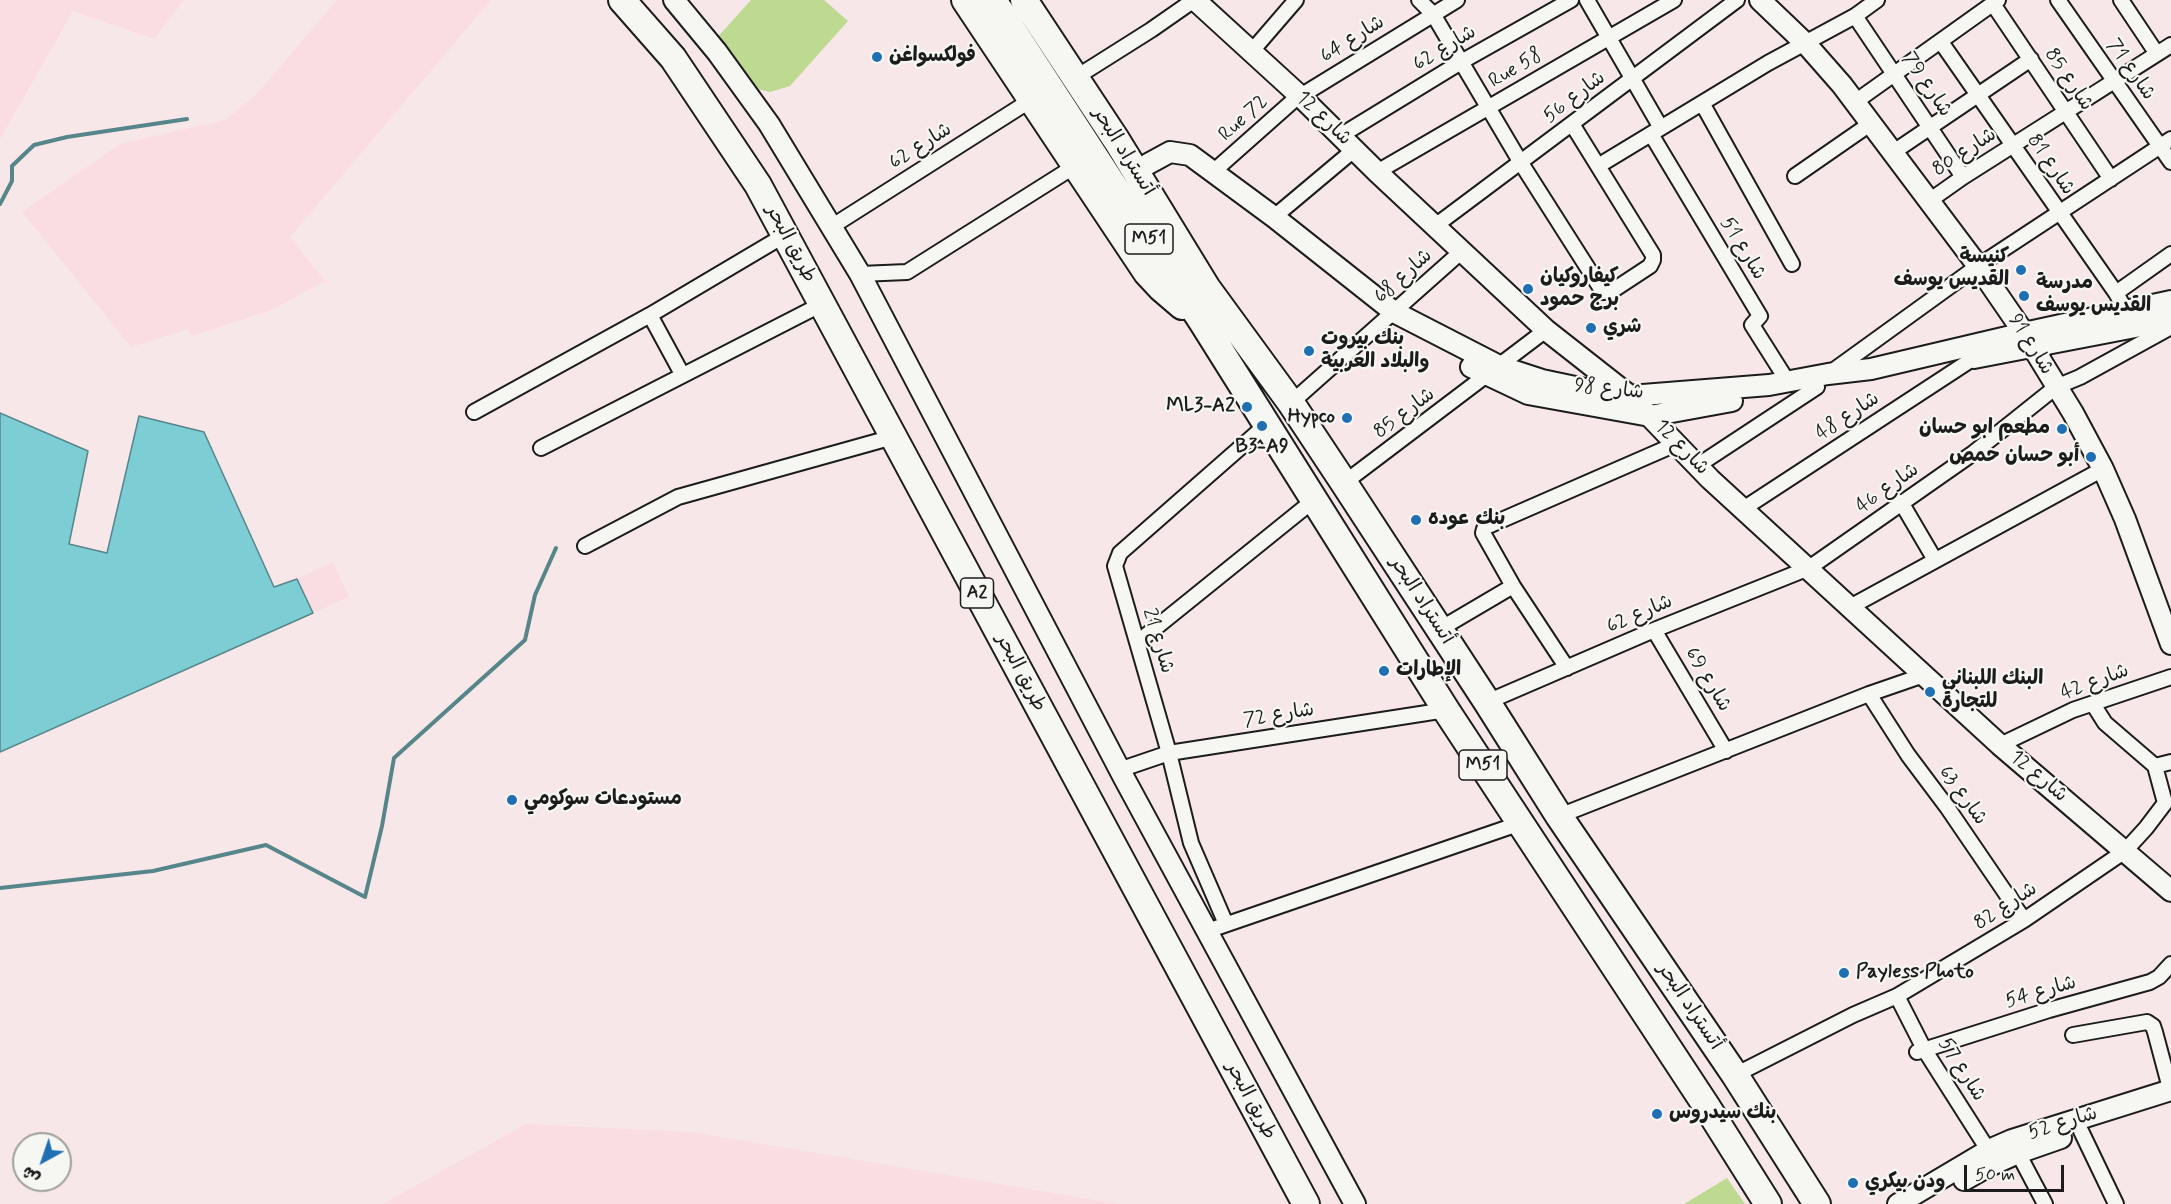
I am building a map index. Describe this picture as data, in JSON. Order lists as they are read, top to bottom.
{
  "streets": {
    "highway": [
      "أتستراد البحر",
      "M51",
      "طريق البحر",
      "A2"
    ],
    "street": [
      "شارع 64",
      "شارع 62",
      "Rue 58",
      "شارع 71",
      "شارع 85",
      "شارع 79",
      "شارع 56",
      "Rue 72",
      "شارع 12",
      "شارع 80",
      "شارع 81",
      "شارع 51",
      "شارع 68",
      "شارع 91",
      "شارع 98",
      "شارع 48",
      "شارع 46",
      "شارع 21",
      "شارع 69",
      "شارع 42",
      "شارع 72",
      "شارع 63",
      "شارع 82",
      "شارع 54",
      "شارع 57",
      "شارع 52"
    ]
  },
  "crossings": [
    ["شارع 64", "Rue 72"],
    ["شارع 64", "شارع 12"],
    ["شارع 62", "شارع 12"],
    ["شارع 62", "أتستراد البحر"],
    ["شارع 62", "شارع 46"],
    ["شارع 62", "شارع 69"],
    ["Rue 58", "شارع 12"],
    ["شارع 71", "شارع 80"],
    ["شارع 85", "أتستراد البحر"],
    ["شارع 85", "شارع 80"],
    ["شارع 85", "شارع 98"],
    ["شارع 79", "شارع 80"],
    ["شارع 56", "شارع 12"],
    ["Rue 72", "شارع 12"],
    ["Rue 72", "شارع 98"],
    ["شارع 12", "شارع 68"],
    ["شارع 12", "شارع 98"],
    ["شارع 12", "شارع 48"],
    ["شارع 12", "شارع 46"],
    ["شارع 12", "شارع 42"],
    ["شارع 12", "شارع 82"],
    ["أتستراد البحر", "شارع 68"],
    ["أتستراد البحر", "شارع 21"],
    ["أتستراد البحر", "شارع 72"],
    ["أتستراد البحر", "شارع 82"],
    ["شارع 80", "شارع 81"],
    ["شارع 80", "شارع 91"],
    ["شارع 81", "شارع 98"],
    ["شارع 51", "شارع 98"],
    ["شارع 68", "شارع 98"],
    ["شارع 91", "شارع 98"],
    ["شارع 91", "شارع 46"],
    ["شارع 98", "شارع 48"],
    ["شارع 21", "شارع 72"],
    ["شارع 63", "شارع 82"],
    ["شارع 82", "شارع 57"],
    ["شارع 54", "شارع 57"],
    ["شارع 57", "شارع 52"]
  ],
  "places": [
    "فولكسواغن",
    "كنيسة القديس يوسف",
    "كيفاروكيان برج حمود",
    "مدرسة القديس يوسف",
    "شري",
    "بنك بيروت والبلاد العربية",
    "ML3-A2",
    "Hypco",
    "B3-A9",
    "مطعم ابو حسان",
    "أبو حسان حمص",
    "بنك عوده",
    "الإطارات",
    "البنك اللبناني للتجارة",
    "مستودعات سوكومي",
    "Payless Photo",
    "بنك سيدروس",
    "ودن بيكري"
  ],
  "scale_bar": "50 m",
  "north": "bottom left"
}
